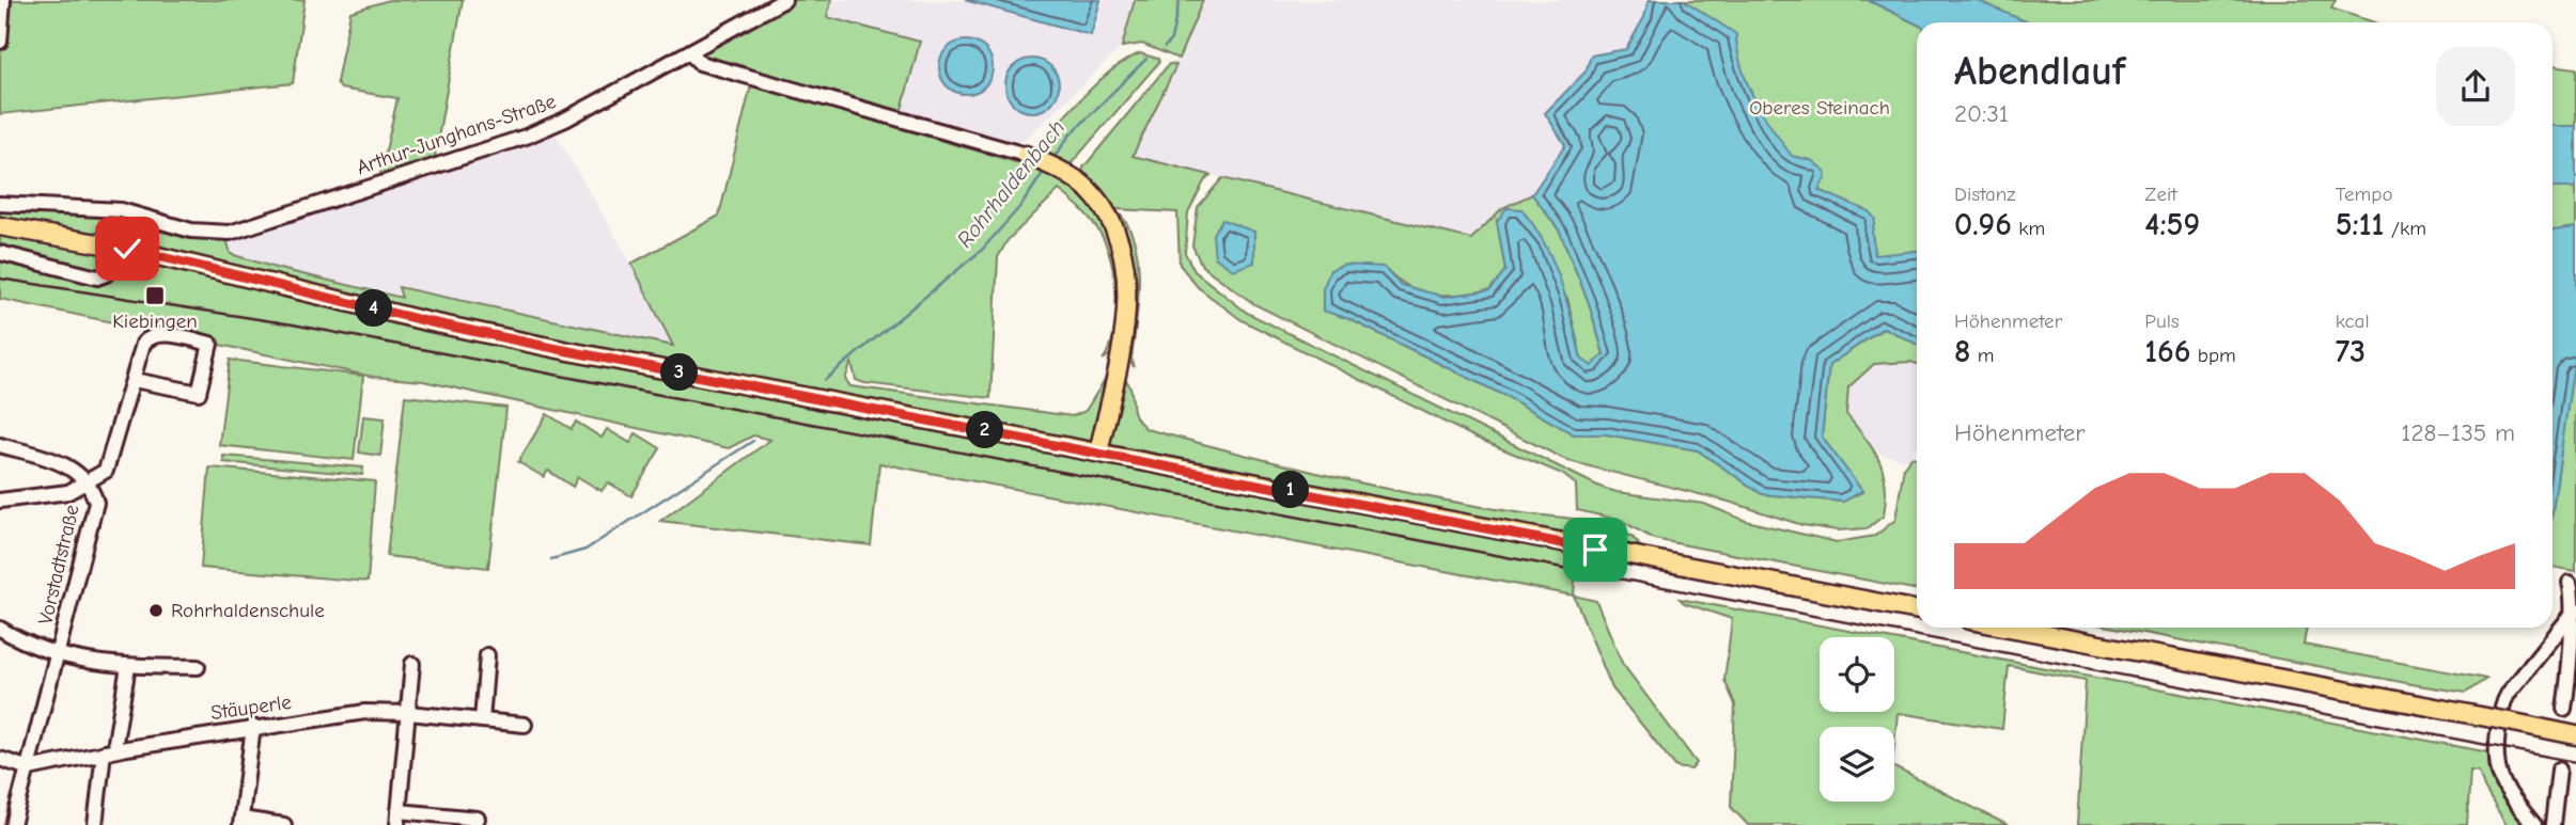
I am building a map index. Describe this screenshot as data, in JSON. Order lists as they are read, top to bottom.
{
  "streets": {
    "street": ["Arthur-Junghans-Straße", "Vorstadtstraße", "Stäuperle"]
  },
  "crossings": [
    ["Vorstadtstraße", "Stäuperle"]
  ],
  "water": ["Rohrhaldenbach"],
  "parks": ["Oberes Steinach"],
  "places": {
    "transit": ["Kiebingen"],
    "other": ["Rohrhaldenschule"]
  },
  "page": {
    "heading": ["Abendlauf", "20:31"],
    "stats": [
      ["Distanz", "0.96 km"],
      ["Zeit", "4:59"],
      ["Tempo", "5:11 /km"],
      ["Höhenmeter", "8 m"],
      ["Puls", "166 bpm"],
      ["kcal", "73"]
    ],
    "pins": [
      "4",
      "3",
      "2",
      "1"
    ],
    "chart": ["Höhenmeter", "128–135 m"]
  }
}
